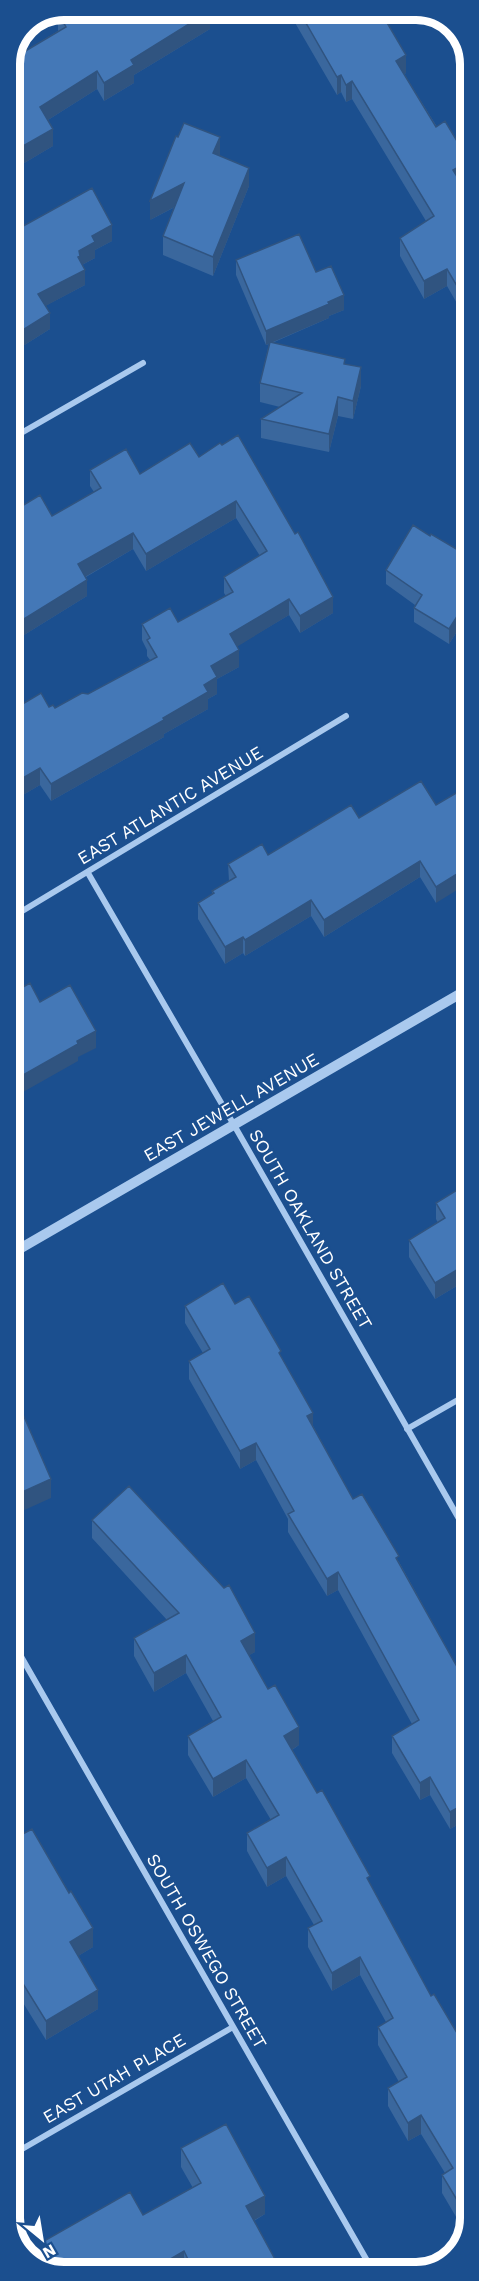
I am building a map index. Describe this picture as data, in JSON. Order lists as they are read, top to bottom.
{
  "streets": {
    "street": [
      "EAST ATLANTIC AVENUE",
      "EAST JEWELL AVENUE",
      "SOUTH OAKLAND STREET",
      "SOUTH OSWEGO STREET",
      "EAST UTAH PLACE"
    ]
  },
  "crossings": [
    ["EAST ATLANTIC AVENUE", "SOUTH OAKLAND STREET"],
    ["EAST JEWELL AVENUE", "SOUTH OAKLAND STREET"],
    ["SOUTH OSWEGO STREET", "EAST UTAH PLACE"]
  ],
  "north": "bottom right"
}
